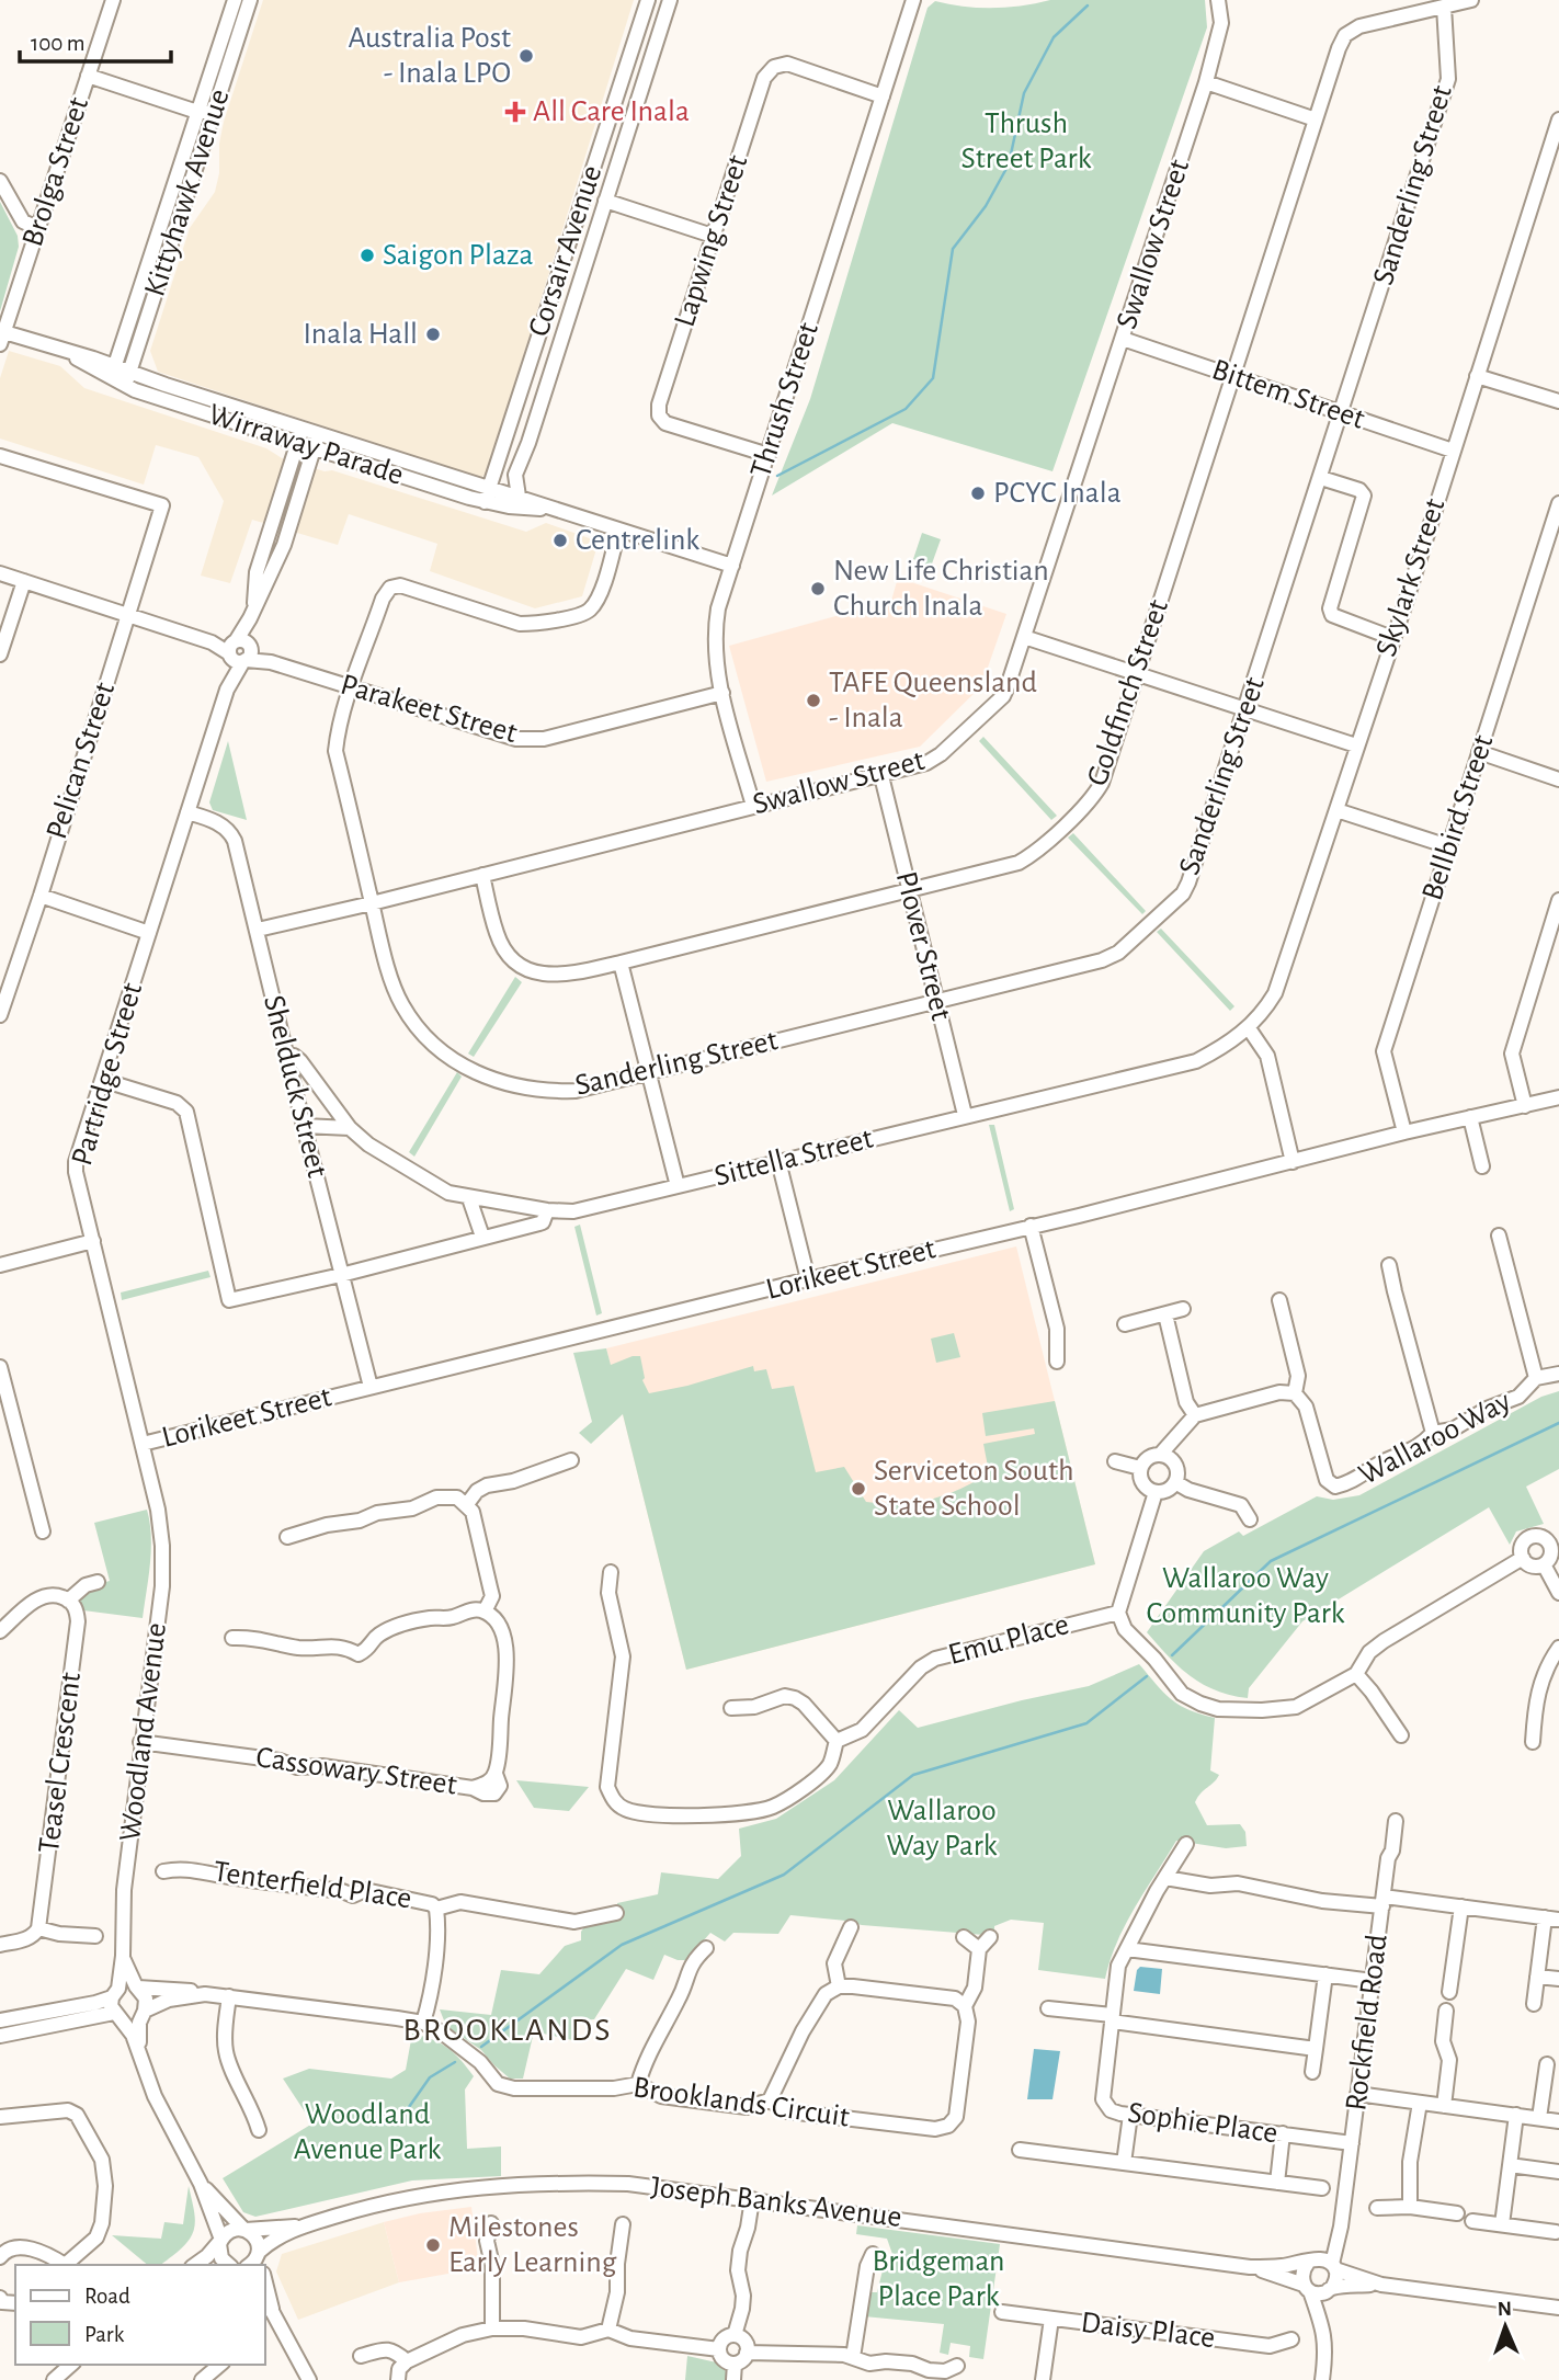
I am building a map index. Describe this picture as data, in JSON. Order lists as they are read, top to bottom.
{
  "streets": {
    "street": [
      "Brolga Street",
      "Sanderling Street",
      "Kittyhawk Avenue",
      "Lapwing Street",
      "Swallow Street",
      "Corsair Avenue",
      "Bittem Street",
      "Thrush Street",
      "Wirraway Parade",
      "Skylark Street",
      "Goldfinch Street",
      "Parakeet Street",
      "Pelican Street",
      "Bellbird Street",
      "Plover Street",
      "Partridge Street",
      "Shelduck Street",
      "Sittella Street",
      "Lorikeet Street",
      "Wallaroo Way",
      "Emu Place",
      "Woodland Avenue",
      "Teasel Crescent",
      "Cassowary Street",
      "Tenterfield Place",
      "Rockfield Road",
      "Brooklands Circuit",
      "Sophie Place",
      "Joseph Banks Avenue",
      "Daisy Place"
    ]
  },
  "crossings": [
    ["Brolga Street", "Wirraway Parade"],
    ["Sanderling Street", "Swallow Street"],
    ["Sanderling Street", "Bittem Street"],
    ["Sanderling Street", "Wirraway Parade"],
    ["Sanderling Street", "Goldfinch Street"],
    ["Sanderling Street", "Parakeet Street"],
    ["Sanderling Street", "Plover Street"],
    ["Kittyhawk Avenue", "Wirraway Parade"],
    ["Lapwing Street", "Thrush Street"],
    ["Swallow Street", "Bittem Street"],
    ["Swallow Street", "Thrush Street"],
    ["Swallow Street", "Goldfinch Street"],
    ["Swallow Street", "Plover Street"],
    ["Swallow Street", "Shelduck Street"],
    ["Corsair Avenue", "Wirraway Parade"],
    ["Bittem Street", "Skylark Street"],
    ["Bittem Street", "Goldfinch Street"],
    ["Thrush Street", "Wirraway Parade"],
    ["Thrush Street", "Parakeet Street"],
    ["Wirraway Parade", "Partridge Street"],
    ["Skylark Street", "Sittella Street"],
    ["Goldfinch Street", "Plover Street"],
    ["Parakeet Street", "Partridge Street"],
    ["Bellbird Street", "Lorikeet Street"],
    ["Plover Street", "Sittella Street"],
    ["Partridge Street", "Shelduck Street"],
    ["Partridge Street", "Lorikeet Street"],
    ["Partridge Street", "Woodland Avenue"],
    ["Shelduck Street", "Sittella Street"],
    ["Shelduck Street", "Lorikeet Street"],
    ["Woodland Avenue", "Cassowary Street"],
    ["Woodland Avenue", "Brooklands Circuit"],
    ["Woodland Avenue", "Joseph Banks Avenue"],
    ["Tenterfield Place", "Brooklands Circuit"],
    ["Rockfield Road", "Sophie Place"],
    ["Rockfield Road", "Joseph Banks Avenue"]
  ],
  "districts": ["BROOKLANDS"],
  "parks": [
    "Thrush Street Park",
    "Wallaroo Way Community Park",
    "Wallaroo Way Park",
    "Woodland Avenue Park",
    "Bridgeman Place Park"
  ],
  "places": {
    "other": [
      "Australia Post - Inala LPO",
      "Saigon Plaza",
      "Inala Hall",
      "PCYC Inala",
      "Centrelink",
      "New Life Christian Church Inala",
      "TAFE Queensland - Inala",
      "Serviceton South State School",
      "Milestones Early Learning"
    ],
    "health": ["All Care Inala"]
  },
  "legend": ["Road", "Park"],
  "scale_bar": "100 m",
  "north": "top"
}
